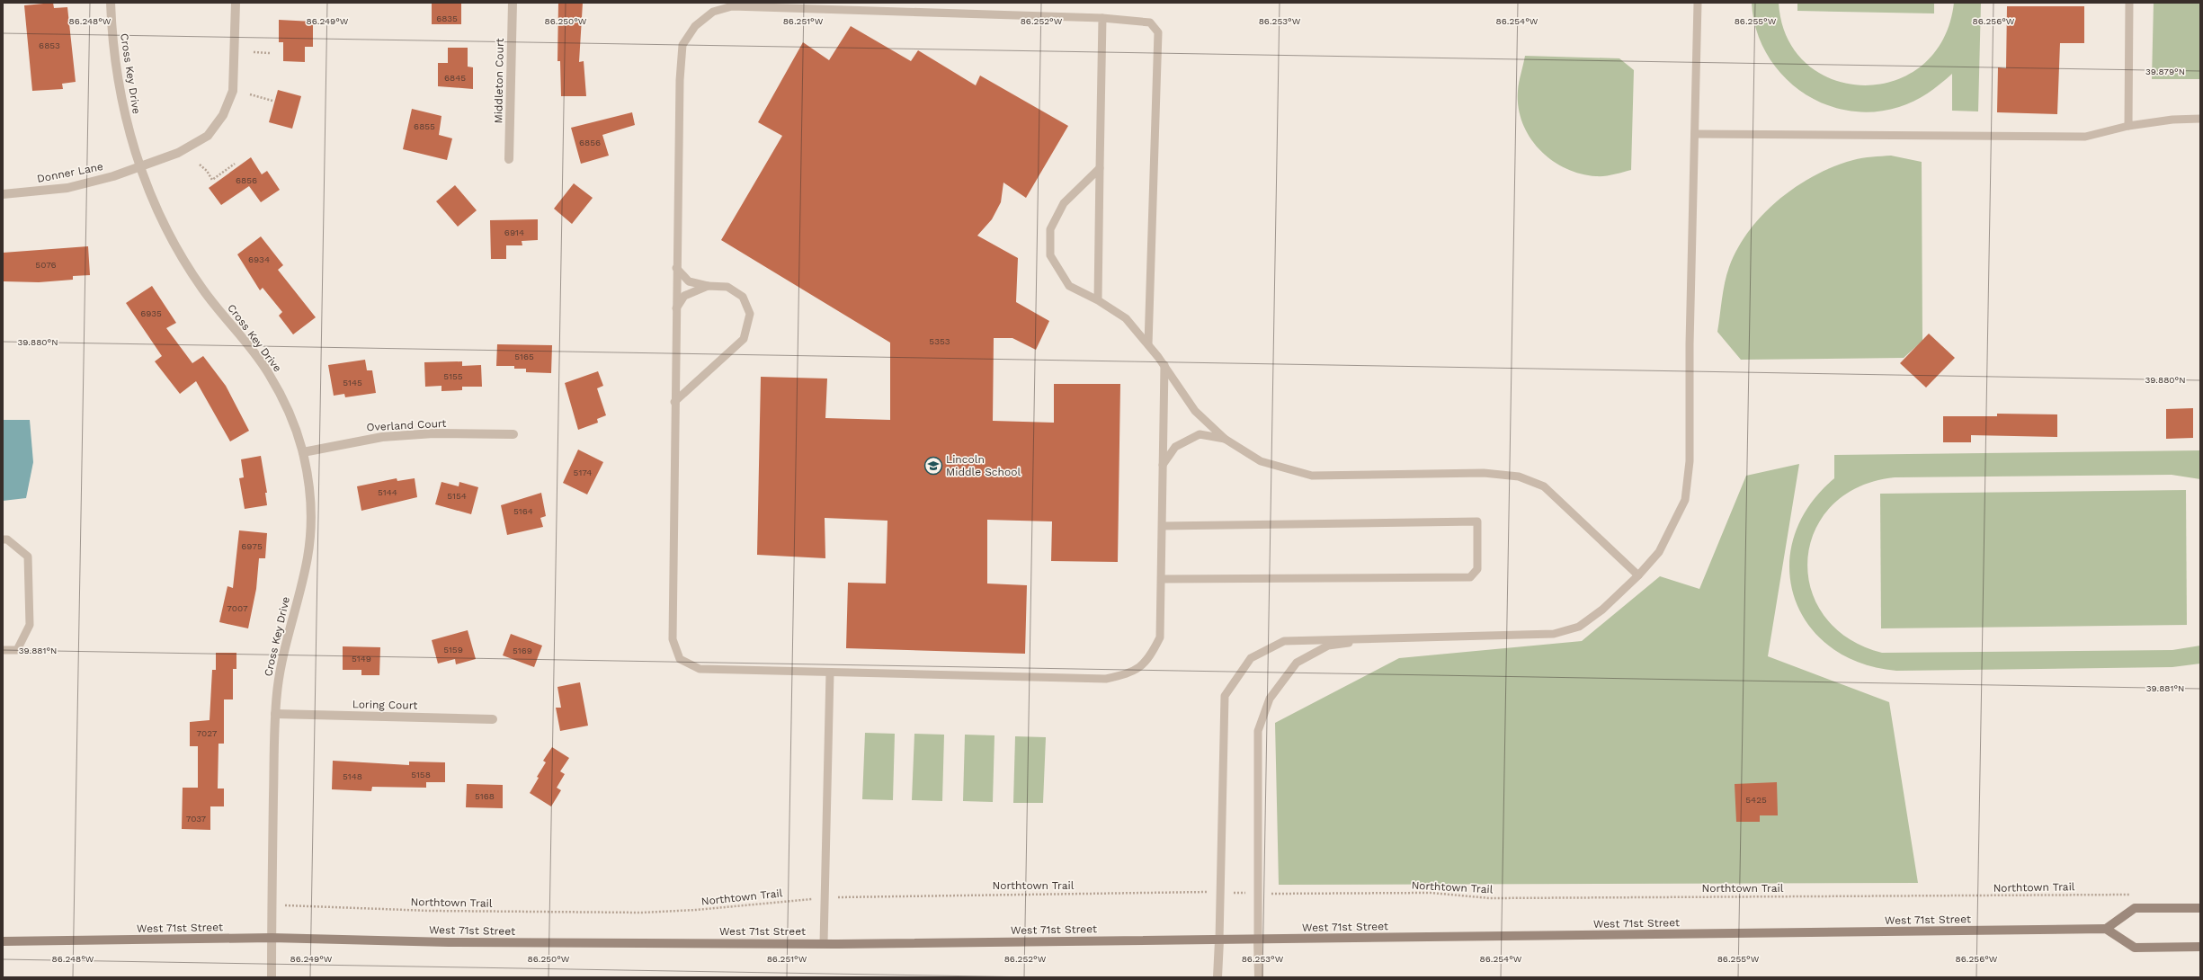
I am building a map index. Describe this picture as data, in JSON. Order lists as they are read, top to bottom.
{
  "streets": {
    "main road": ["West 71st Street"],
    "street": [
      "Cross Key Drive",
      "Middleton Court",
      "Donner Lane",
      "Overland Court",
      "Loring Court"
    ],
    "path": ["Northtown Trail"]
  },
  "crossings": [
    ["Cross Key Drive", "Donner Lane"],
    ["Cross Key Drive", "Overland Court"],
    ["Cross Key Drive", "Loring Court"],
    ["Cross Key Drive", "West 71st Street"]
  ],
  "places": {
    "school or university": ["Lincoln Middle School"]
  },
  "house_numbers": [
    "6835",
    "6853",
    "6845",
    "6855",
    "6856",
    "6856",
    "6914",
    "6934",
    "5076",
    "6935",
    "5353",
    "5165",
    "5155",
    "5145",
    "5174",
    "5144",
    "5154",
    "5164",
    "6975",
    "7007",
    "5159",
    "5169",
    "5149",
    "7027",
    "5158",
    "5148",
    "5168",
    "5425",
    "7037"
  ],
  "coordinates": [
    "86.248°W",
    "86.249°W",
    "86.250°W",
    "86.251°W",
    "86.252°W",
    "86.253°W",
    "86.254°W",
    "86.255°W",
    "86.256°W",
    "39.879°N",
    "39.880°N",
    "39.881°N"
  ]
}
